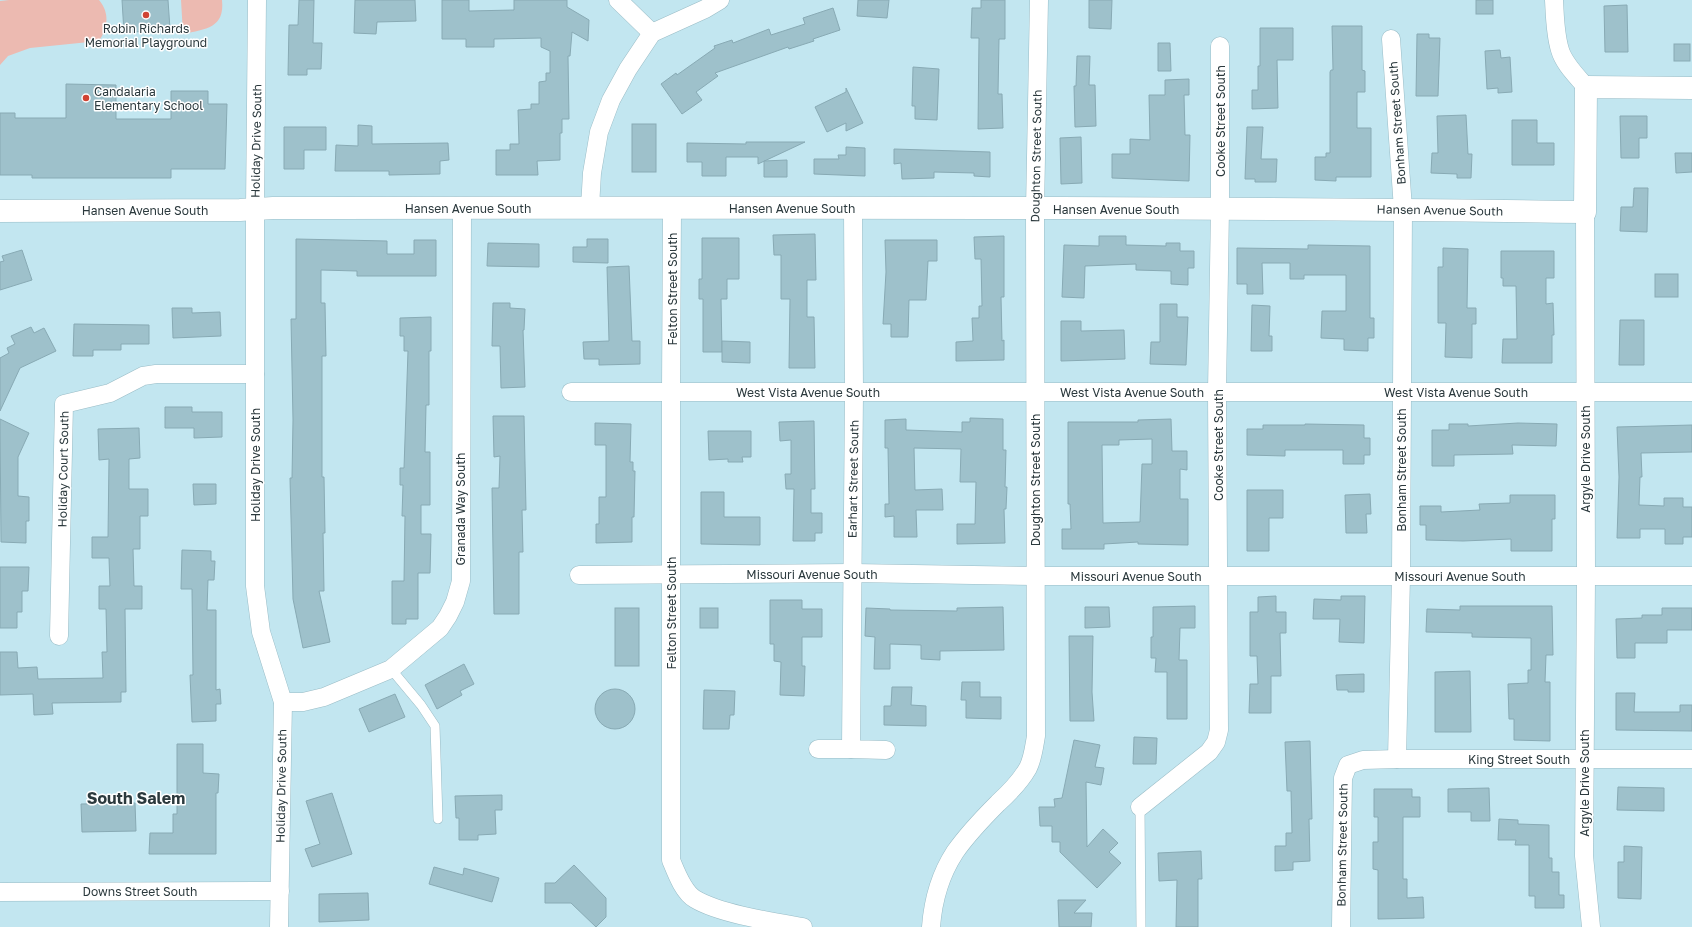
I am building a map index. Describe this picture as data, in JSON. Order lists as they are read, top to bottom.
{
  "streets": {
    "street": [
      "Cooke Street South",
      "Bonham Street South",
      "Holiday Drive South",
      "Doughton Street South",
      "Hansen Avenue South",
      "Felton Street South",
      "West Vista Avenue South",
      "Argyle Drive South",
      "Holiday Court South",
      "Earhart Street South",
      "Granada Way South",
      "Missouri Avenue South",
      "King Street South",
      "Downs Street South"
    ]
  },
  "crossings": [
    ["Cooke Street South", "Hansen Avenue South"],
    ["Cooke Street South", "West Vista Avenue South"],
    ["Cooke Street South", "Missouri Avenue South"],
    ["Bonham Street South", "Hansen Avenue South"],
    ["Bonham Street South", "West Vista Avenue South"],
    ["Bonham Street South", "Missouri Avenue South"],
    ["Bonham Street South", "King Street South"],
    ["Holiday Drive South", "Hansen Avenue South"],
    ["Holiday Drive South", "Holiday Court South"],
    ["Holiday Drive South", "Granada Way South"],
    ["Holiday Drive South", "Downs Street South"],
    ["Doughton Street South", "Hansen Avenue South"],
    ["Doughton Street South", "West Vista Avenue South"],
    ["Doughton Street South", "Missouri Avenue South"],
    ["Hansen Avenue South", "Felton Street South"],
    ["Hansen Avenue South", "Argyle Drive South"],
    ["Hansen Avenue South", "Earhart Street South"],
    ["Hansen Avenue South", "Granada Way South"],
    ["Felton Street South", "West Vista Avenue South"],
    ["Felton Street South", "Missouri Avenue South"],
    ["West Vista Avenue South", "Argyle Drive South"],
    ["West Vista Avenue South", "Earhart Street South"],
    ["Argyle Drive South", "Missouri Avenue South"],
    ["Argyle Drive South", "King Street South"],
    ["Earhart Street South", "Missouri Avenue South"]
  ],
  "districts": ["South Salem"],
  "places": ["Robin Richards Memorial Playground", "Candalaria Elementary School"]
}
